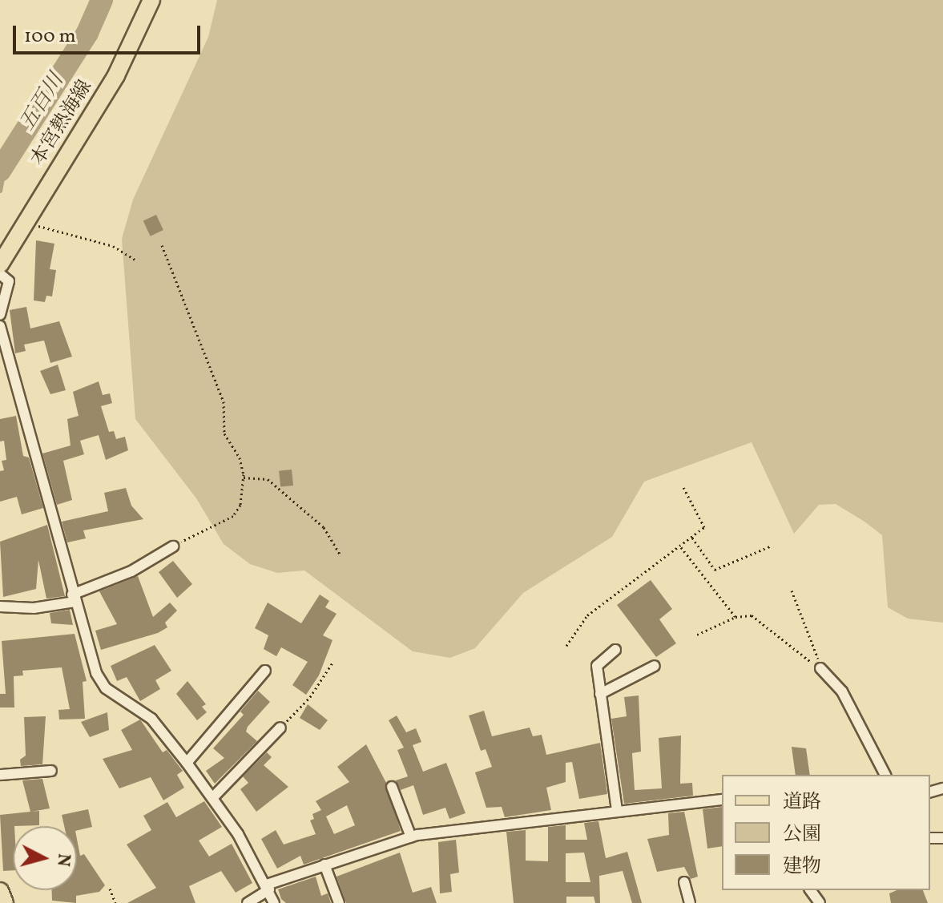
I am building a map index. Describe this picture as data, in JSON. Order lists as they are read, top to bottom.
{
  "streets": {
    "main road": ["本宮熱海線"]
  },
  "water": ["五百川"],
  "legend": ["道路", "公園", "建物"],
  "scale_bar": "100 m",
  "north": "right"
}
